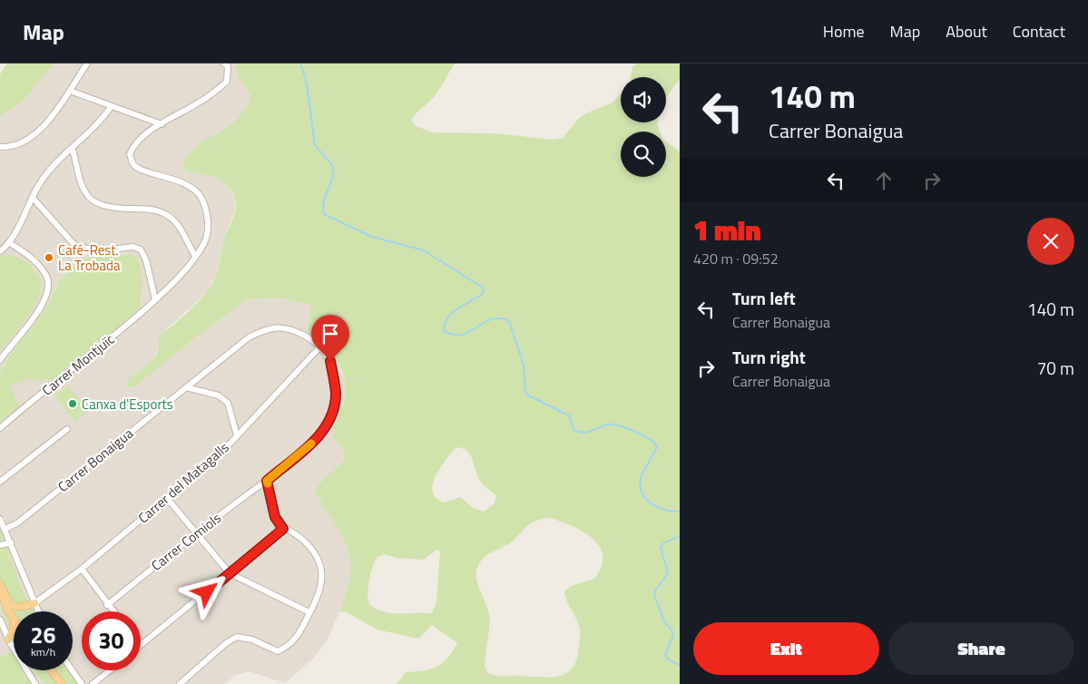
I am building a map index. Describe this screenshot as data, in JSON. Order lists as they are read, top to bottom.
{
  "streets": {
    "street": [
      "Carrer Montjuïc",
      "Carrer Bonaigua",
      "Carrer del Matagalls",
      "Carrer Comiols"
    ]
  },
  "crossings": [
    ["Carrer Bonaigua", "Carrer del Matagalls"],
    ["Carrer Bonaigua", "Carrer Comiols"]
  ],
  "places": ["Café-Rest. La Trobada", "Canxa d'Esports"],
  "page": {
    "header": "Map",
    "nav": [
      "Home",
      "Map",
      "About",
      "Contact"
    ],
    "turn": ["140 m", "Carrer Bonaigua"],
    "heading": ["1 min", "420 m · 09:52"],
    "list": [
      {
        "name": "Turn left",
        "note": "Carrer Bonaigua",
        "value": "140 m"
      },
      {
        "name": "Turn right",
        "note": "Carrer Bonaigua",
        "value": "70 m"
      }
    ],
    "speed": "26 km/h",
    "limit": "30",
    "buttons": ["Exit", "Share"]
  }
}
